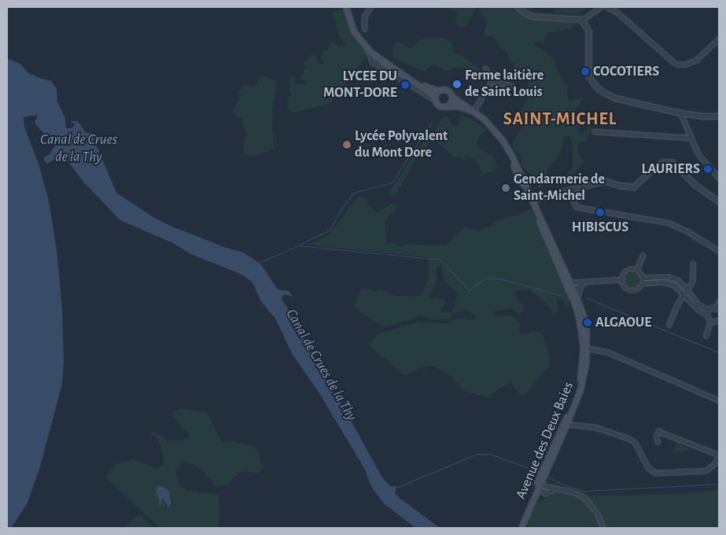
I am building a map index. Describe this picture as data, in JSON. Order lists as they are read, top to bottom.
{
  "streets": {
    "main road": ["Avenue des Deux Baies"]
  },
  "districts": ["SAINT-MICHEL"],
  "water": ["Canal de Crues de la Thy"],
  "places": [
    "COCOTIERS",
    "Ferme laitière de Saint Louis",
    "LYCEE DU MONT-DORE",
    "Lycée Polyvalent du Mont Dore",
    "LAURIERS",
    "Gendarmerie de Saint-Michel",
    "HIBISCUS",
    "ALGAOUE"
  ]
}
